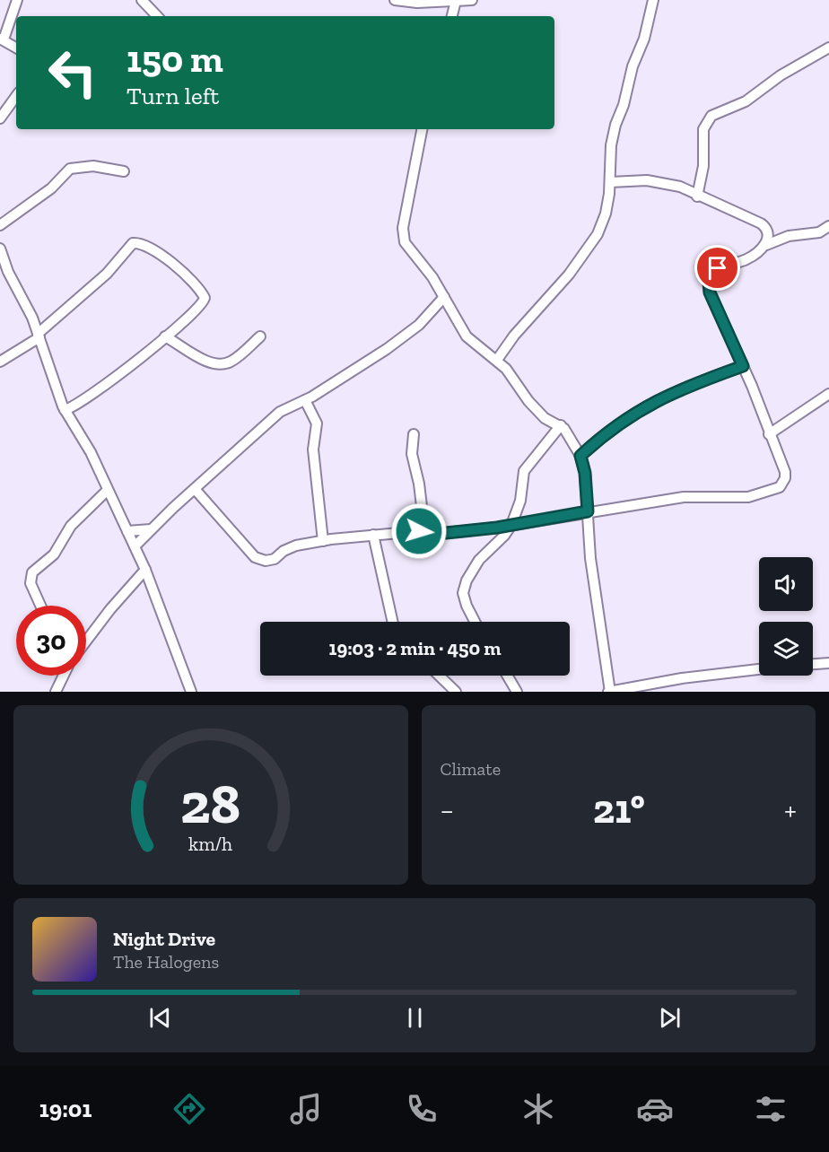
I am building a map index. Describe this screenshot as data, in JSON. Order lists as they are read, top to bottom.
{
  "page": {
    "turn": ["150 m", "Turn left"],
    "limit": "30",
    "trip": "19:03 · 2 min · 450 m",
    "tile": "Climate",
    "heat": ["−", "21°", "+"],
    "song": ["Night Drive", "The Halogens"],
    "tabs": "19:01",
    "gauge": ["28", "km/h"]
  }
}
